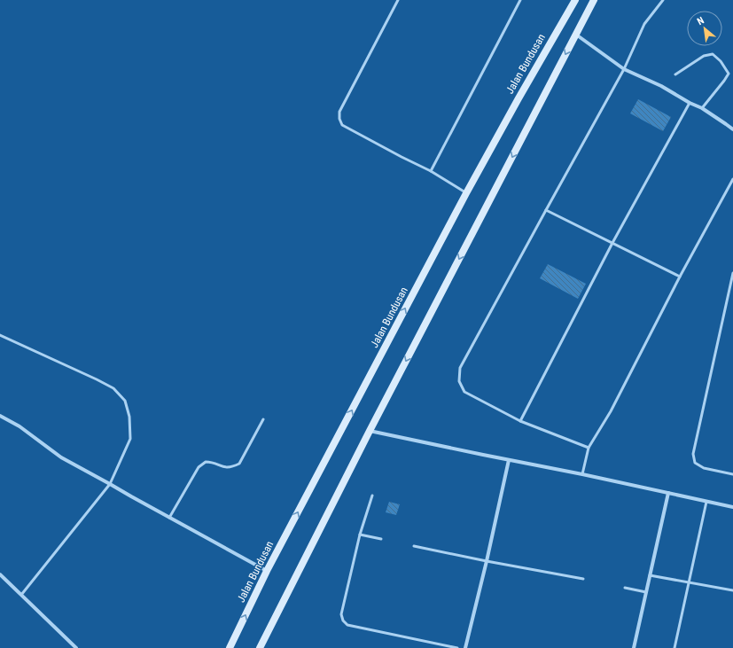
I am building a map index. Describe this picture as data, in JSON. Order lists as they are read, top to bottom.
{
  "streets": {
    "main road": ["Jalan Bundusan"]
  },
  "north": "top left"
}
